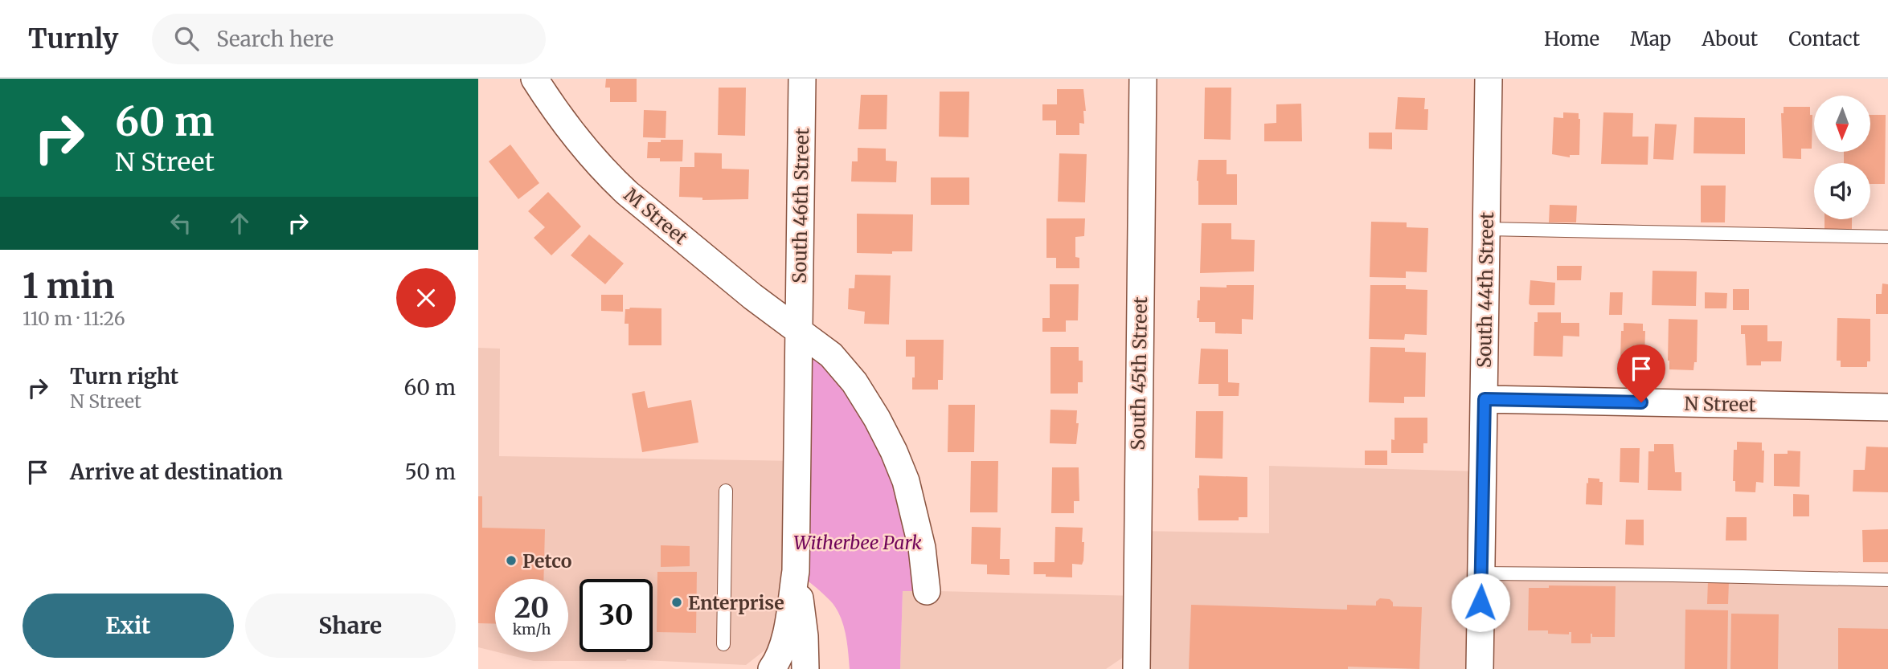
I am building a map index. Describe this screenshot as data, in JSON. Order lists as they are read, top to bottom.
{
  "streets": {
    "street": [
      "South 46th Street",
      "M Street",
      "South 44th Street",
      "South 45th Street",
      "N Street"
    ]
  },
  "crossings": [
    ["South 46th Street", "M Street"],
    ["South 44th Street", "N Street"]
  ],
  "parks": ["Witherbee Park"],
  "places": ["Petco", "Enterprise"],
  "north": "bottom",
  "page": {
    "header": "Turnly",
    "search": "Search here",
    "nav": [
      "Home",
      "Map",
      "About",
      "Contact"
    ],
    "turn": ["60 m", "N Street"],
    "heading": ["1 min", "110 m · 11:26"],
    "list": [
      {
        "name": "Turn right",
        "note": "N Street",
        "value": "60 m"
      },
      {
        "name": "Arrive at destination",
        "value": "50 m"
      }
    ],
    "speed": "20 km/h",
    "limit": "30",
    "buttons": ["Exit", "Share"]
  }
}
